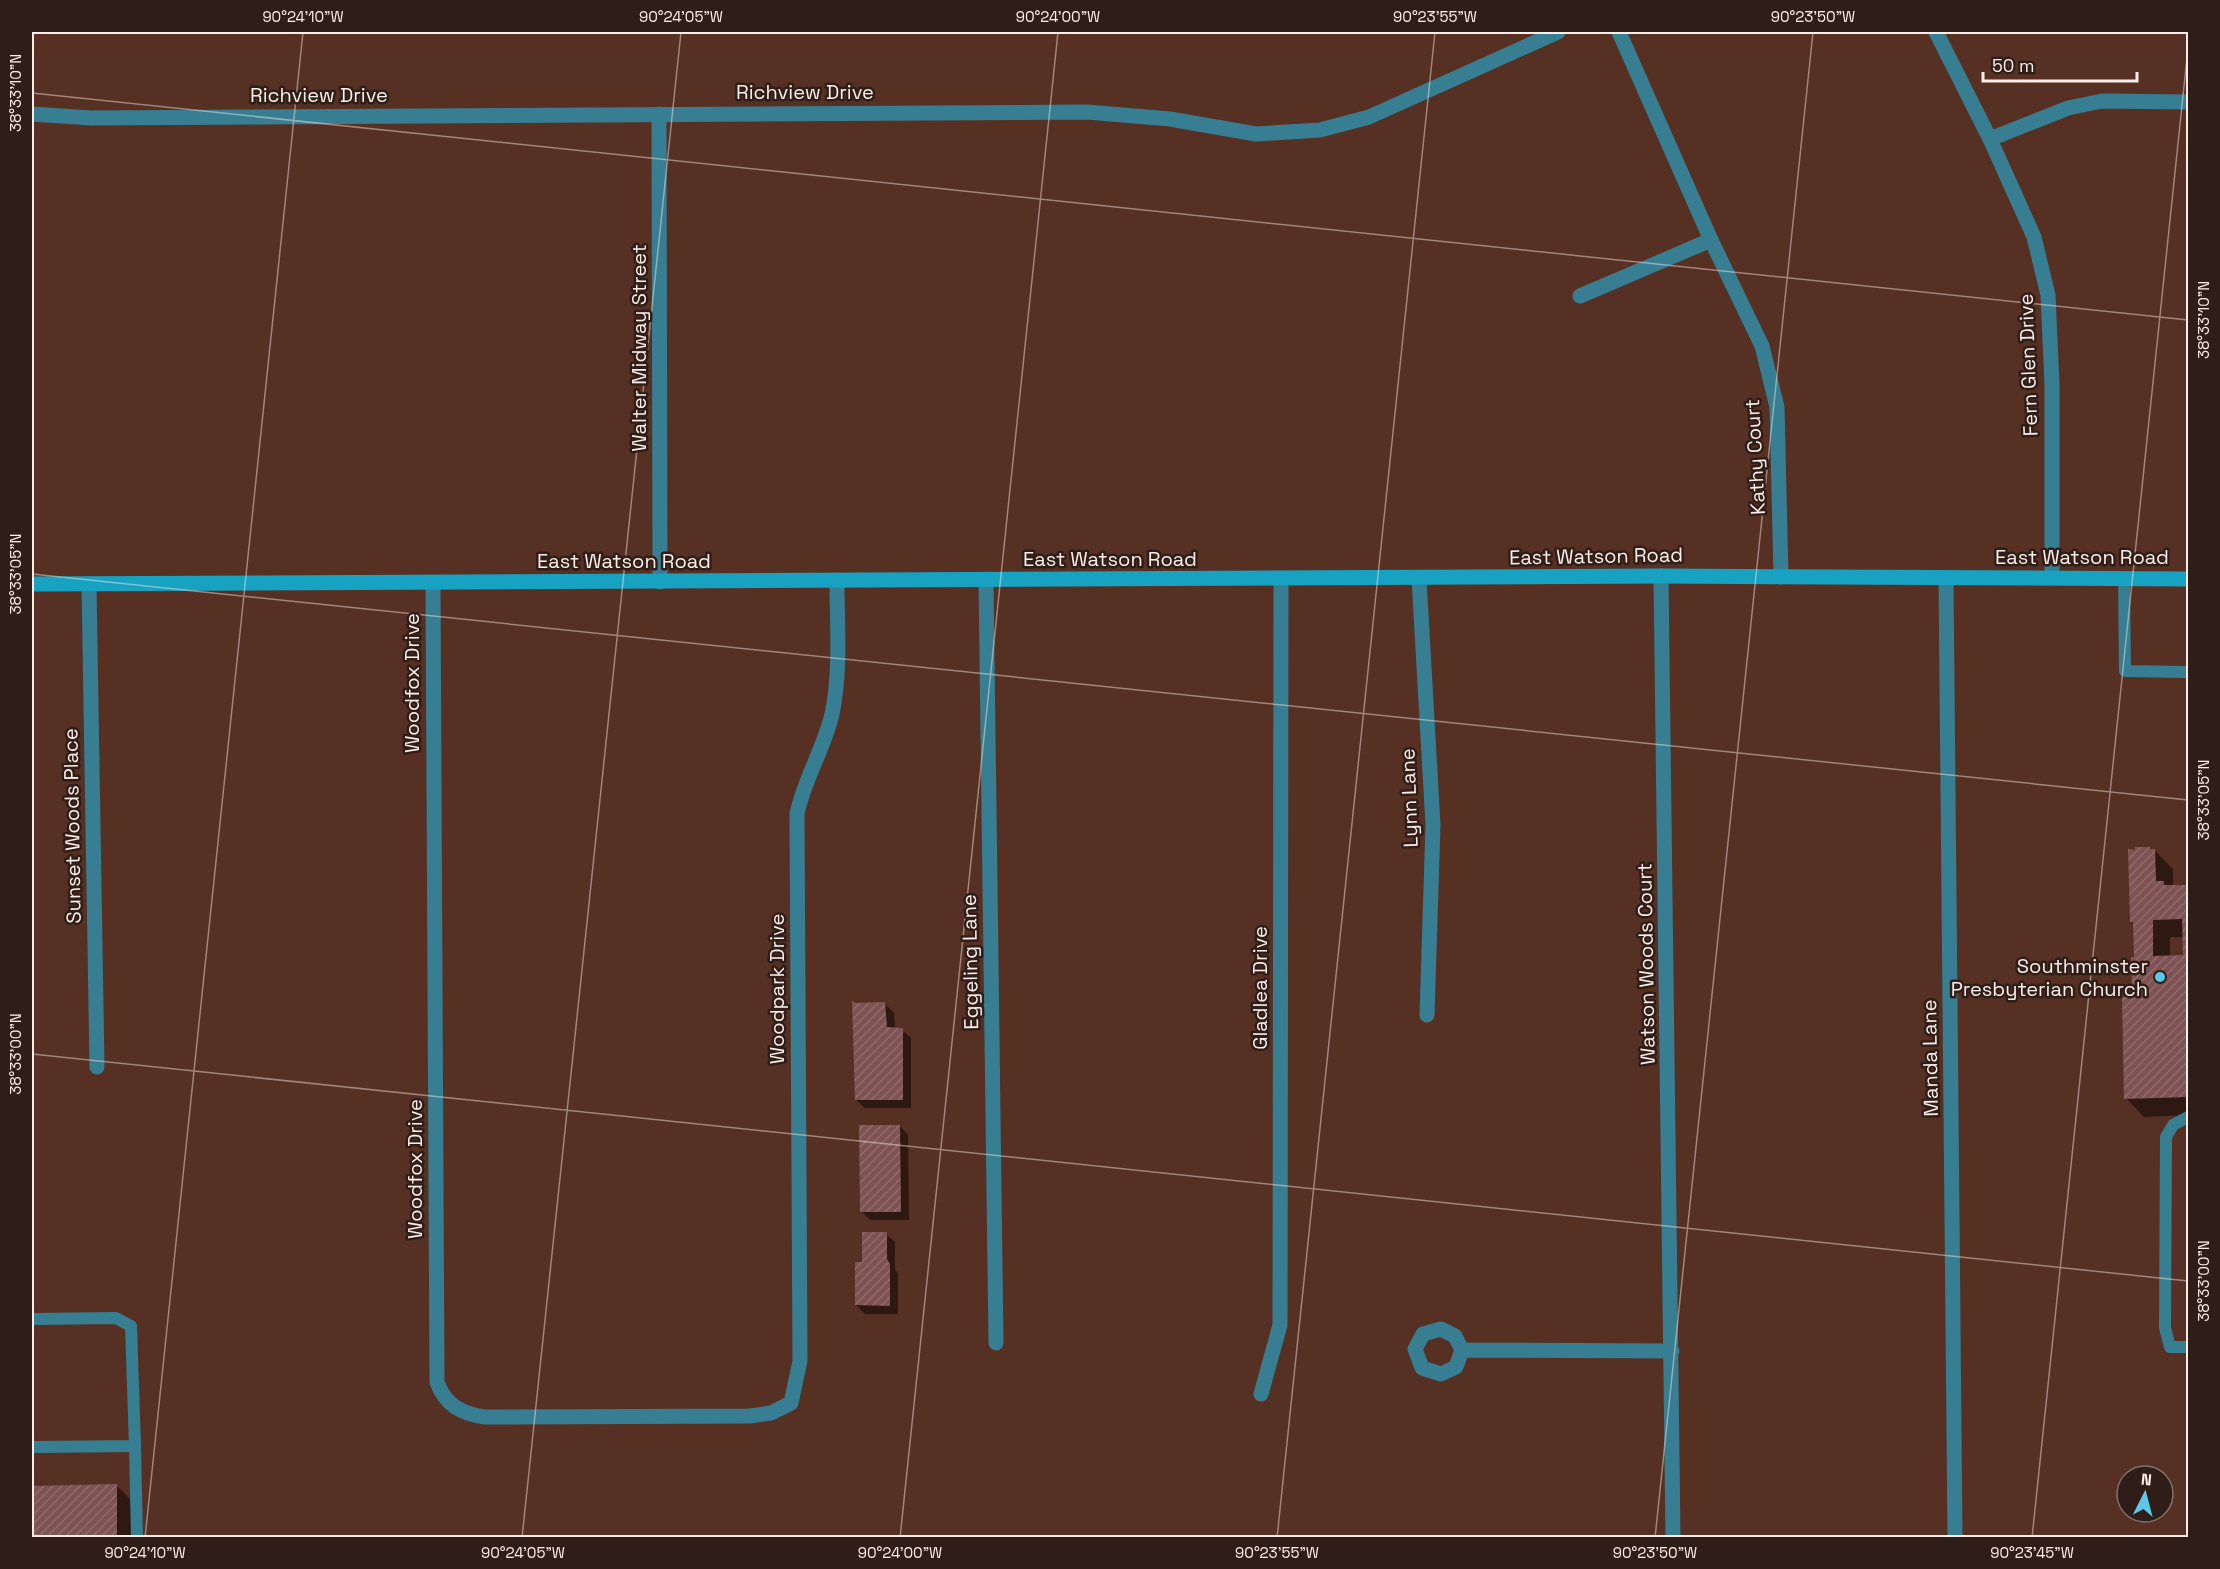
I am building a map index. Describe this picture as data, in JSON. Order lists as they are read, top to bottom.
{
  "streets": {
    "street": [
      "Richview Drive",
      "Walter Midway Street",
      "Fern Glen Drive",
      "Kathy Court",
      "East Watson Road",
      "Woodfox Drive",
      "Lynn Lane",
      "Sunset Woods Place",
      "Eggeling Lane",
      "Watson Woods Court",
      "Gladlea Drive",
      "Woodpark Drive",
      "Manda Lane"
    ]
  },
  "crossings": [
    ["Richview Drive", "Walter Midway Street"],
    ["Walter Midway Street", "East Watson Road"],
    ["Fern Glen Drive", "East Watson Road"],
    ["Kathy Court", "East Watson Road"],
    ["East Watson Road", "Woodfox Drive"],
    ["East Watson Road", "Lynn Lane"],
    ["East Watson Road", "Sunset Woods Place"],
    ["East Watson Road", "Eggeling Lane"],
    ["East Watson Road", "Watson Woods Court"],
    ["East Watson Road", "Gladlea Drive"],
    ["East Watson Road", "Woodpark Drive"],
    ["East Watson Road", "Manda Lane"],
    ["Woodfox Drive", "Woodpark Drive"]
  ],
  "places": ["Southminster Presbyterian Church"],
  "scale_bar": "50 m",
  "north": "top",
  "coordinates": [
    "90°24'10\"W",
    "90°24'05\"W",
    "90°24'00\"W",
    "90°23'55\"W",
    "90°23'50\"W",
    "38°33'10\"N",
    "38°33'05\"N",
    "38°33'00\"N",
    "90°23'45\"W"
  ]
}
